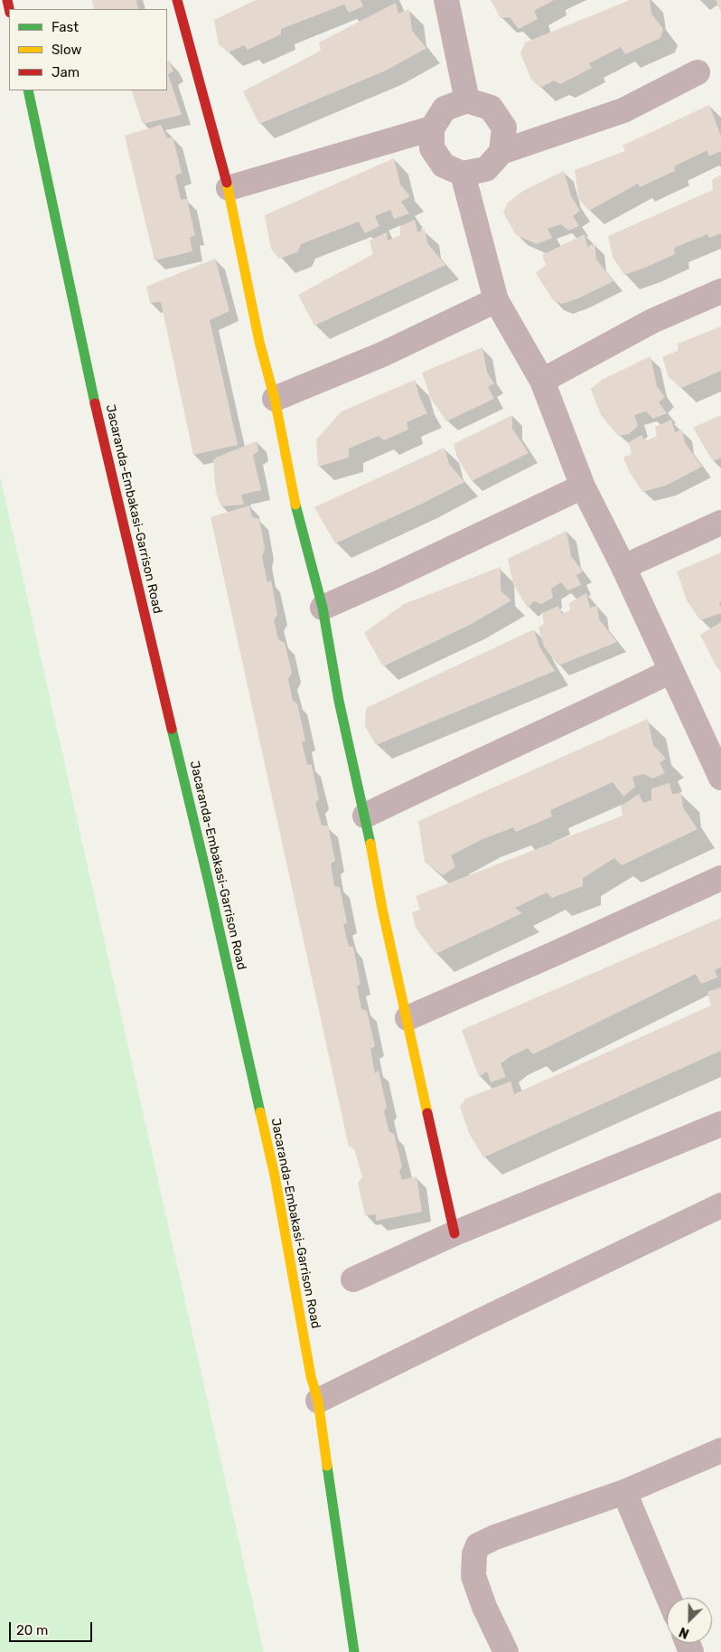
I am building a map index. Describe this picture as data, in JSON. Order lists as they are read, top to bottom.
{
  "streets": {
    "street": ["Jacaranda-Embakasi-Garrison Road"]
  },
  "legend": ["Fast", "Slow", "Jam"],
  "scale_bar": "20 m",
  "north": "bottom left"
}
